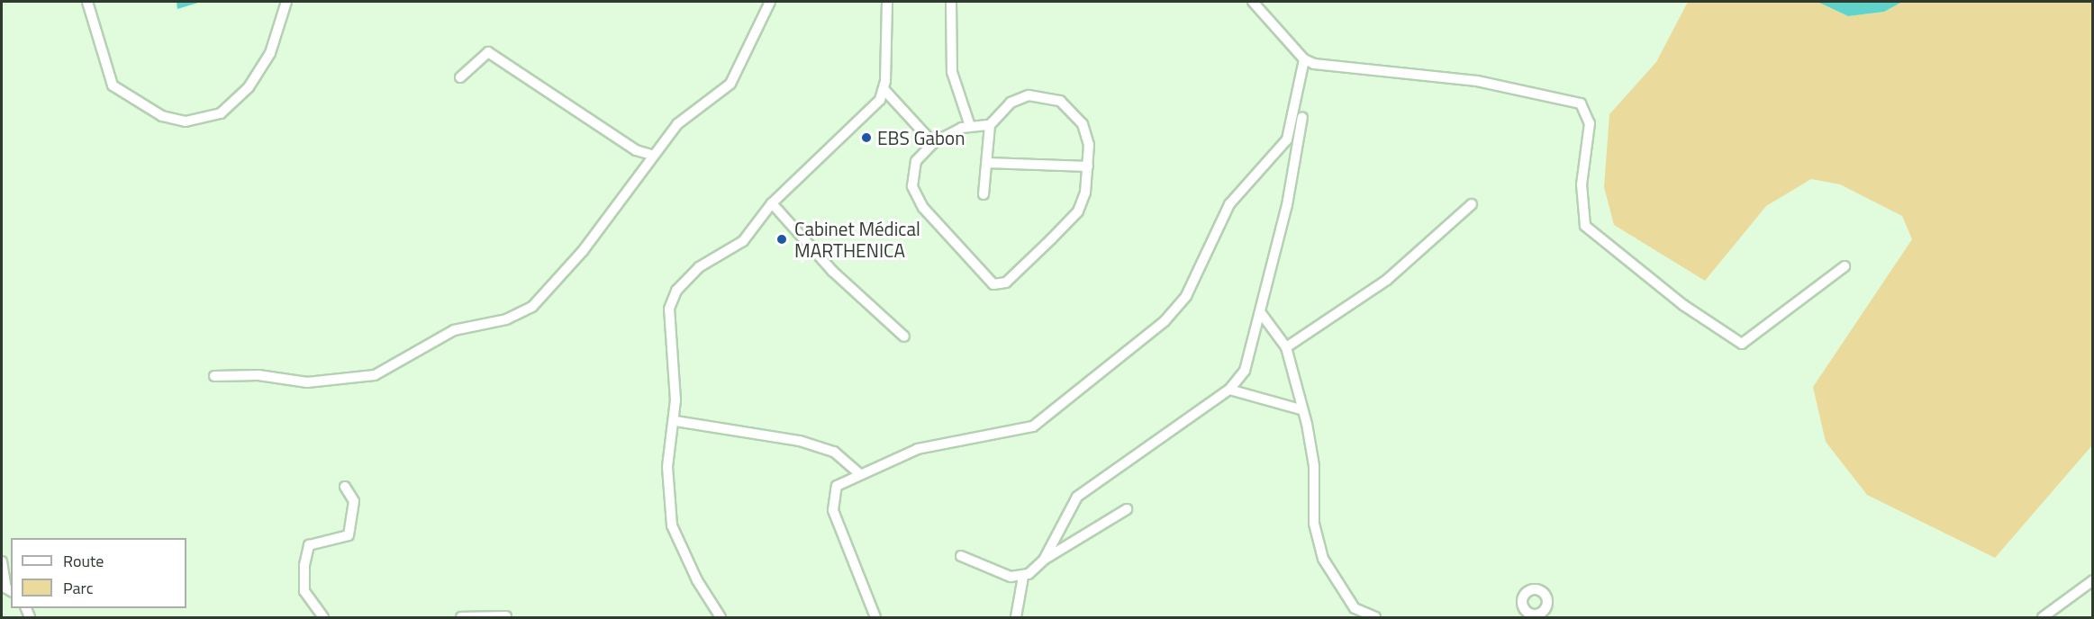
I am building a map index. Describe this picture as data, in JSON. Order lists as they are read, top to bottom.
{
  "places": ["EBS Gabon", "Cabinet Médical MARTHENICA"],
  "legend": ["Route", "Parc"]
}
